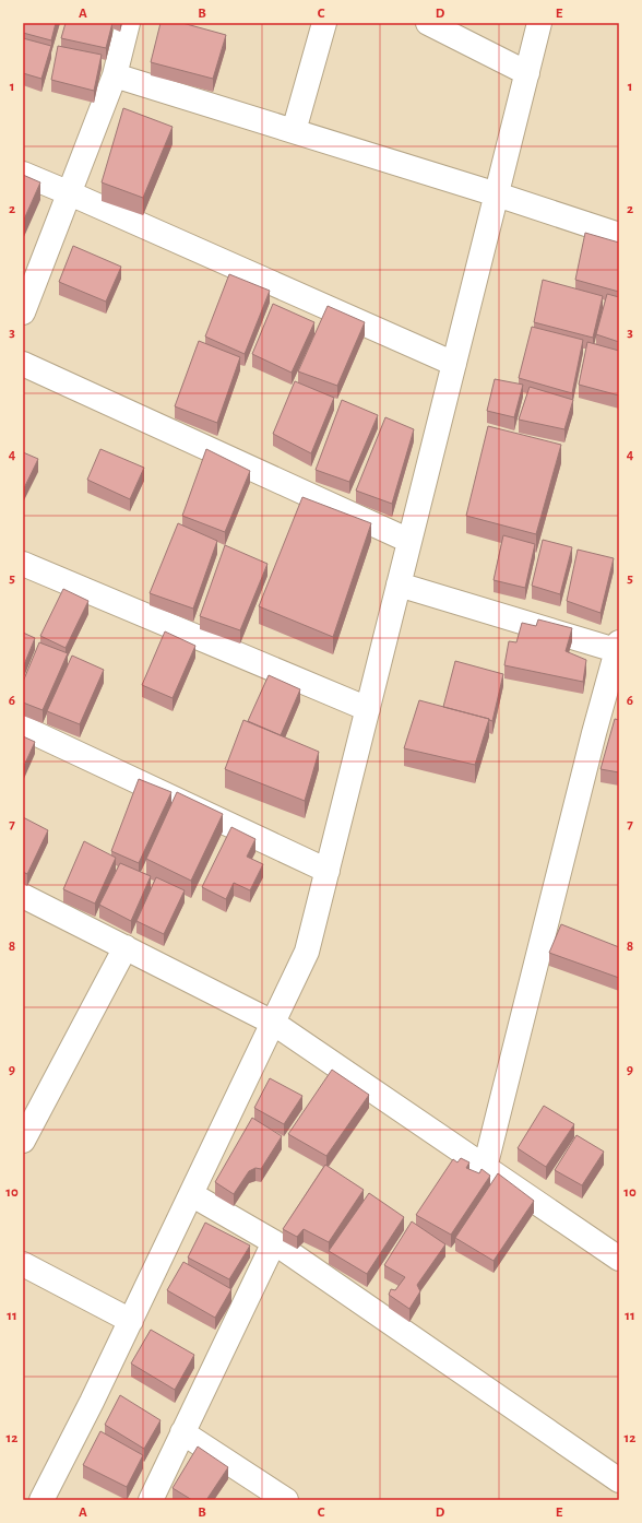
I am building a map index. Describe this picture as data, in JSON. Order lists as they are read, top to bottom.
{
  "grid": {
    "columns": [
      "A",
      "B",
      "C",
      "D",
      "E"
    ],
    "rows": [
      "1",
      "2",
      "3",
      "4",
      "5",
      "6",
      "7",
      "8",
      "9",
      "10",
      "11",
      "12"
    ]
  }
}
